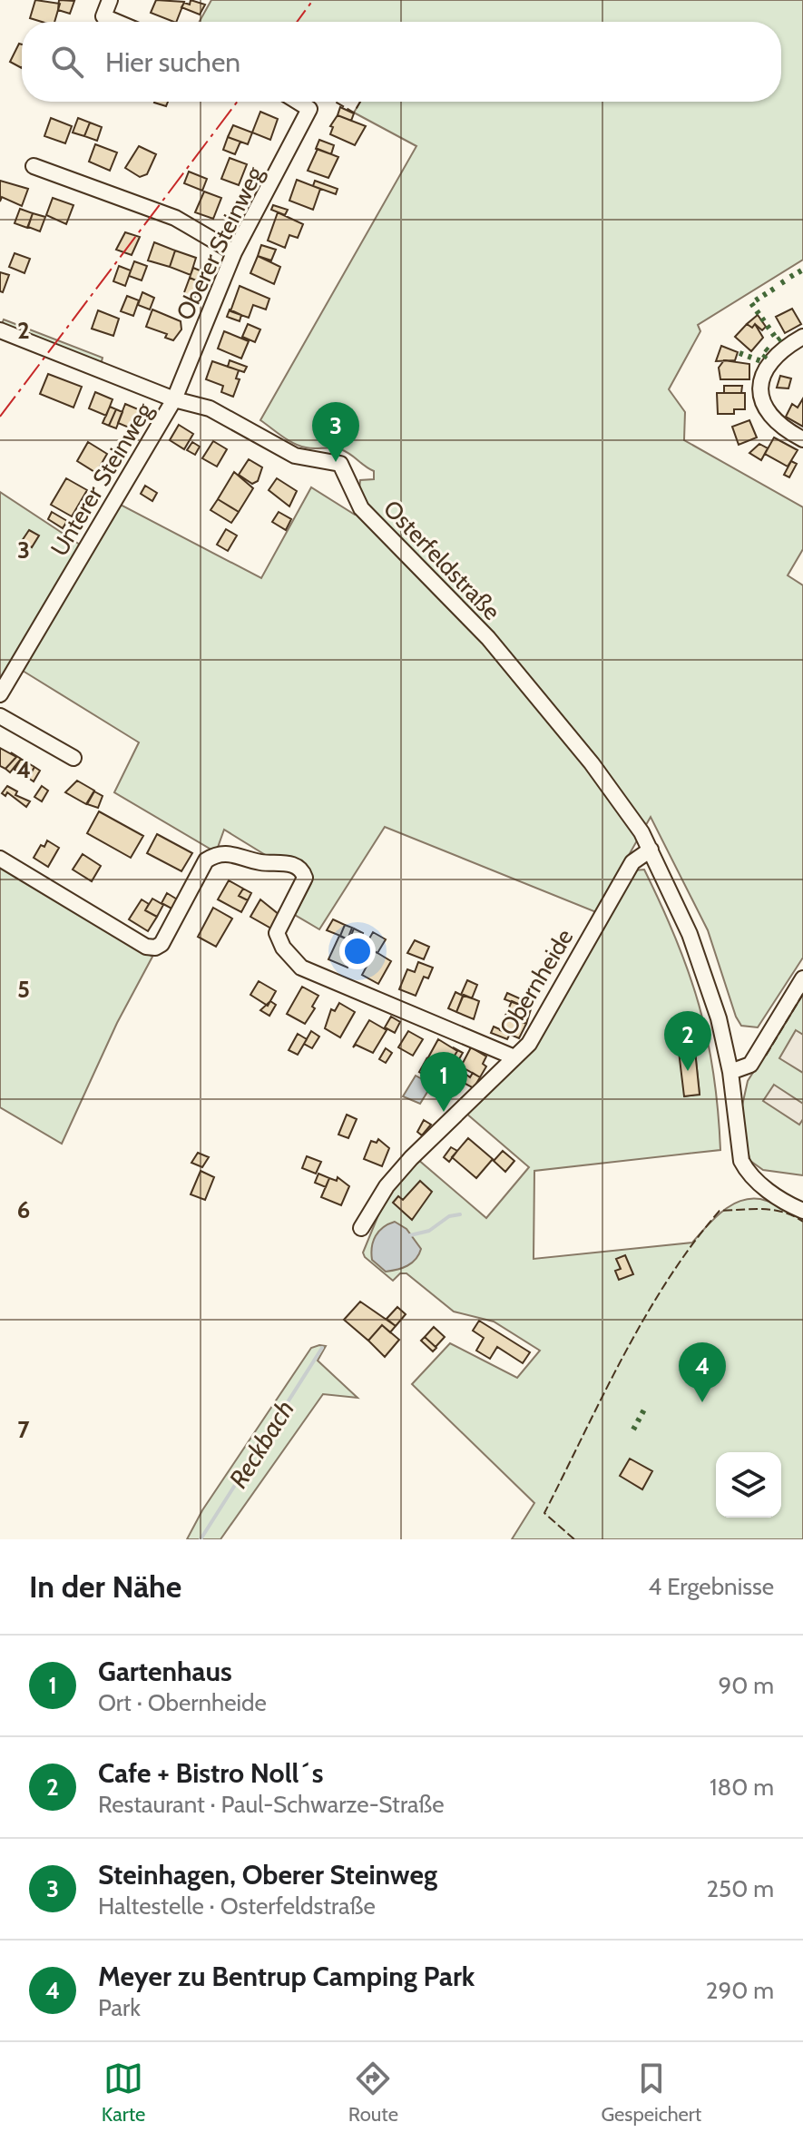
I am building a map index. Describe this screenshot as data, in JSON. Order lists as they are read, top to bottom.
{
  "streets": {
    "street": [
      "Oberer Steinweg",
      "Unterer Steinweg",
      "Osterfeldstraße",
      "Obernheide"
    ]
  },
  "crossings": [
    ["Oberer Steinweg", "Unterer Steinweg"],
    ["Oberer Steinweg", "Osterfeldstraße"],
    ["Unterer Steinweg", "Osterfeldstraße"],
    ["Osterfeldstraße", "Obernheide"]
  ],
  "water": ["Reckbach"],
  "page": {
    "search": "Hier suchen",
    "pins": [
      "3",
      "2",
      "1",
      "4"
    ],
    "heading": ["In der Nähe", "4 Ergebnisse"],
    "list": [
      {
        "mark": "1",
        "name": "Gartenhaus",
        "note": "Ort · Obernheide",
        "value": "90 m"
      },
      {
        "mark": "2",
        "name": "Cafe + Bistro Noll´s",
        "note": "Restaurant · Paul-Schwarze-Straße",
        "value": "180 m"
      },
      {
        "mark": "3",
        "name": "Steinhagen, Oberer Steinweg",
        "note": "Haltestelle · Osterfeldstraße",
        "value": "250 m"
      },
      {
        "mark": "4",
        "name": "Meyer zu Bentrup Camping Park",
        "note": "Park",
        "value": "290 m"
      }
    ],
    "nav": ["Karte", "Route", "Gespeichert"]
  },
  "grid": {
    "rows": [
      "2",
      "3",
      "4",
      "5",
      "6",
      "7"
    ]
  }
}
